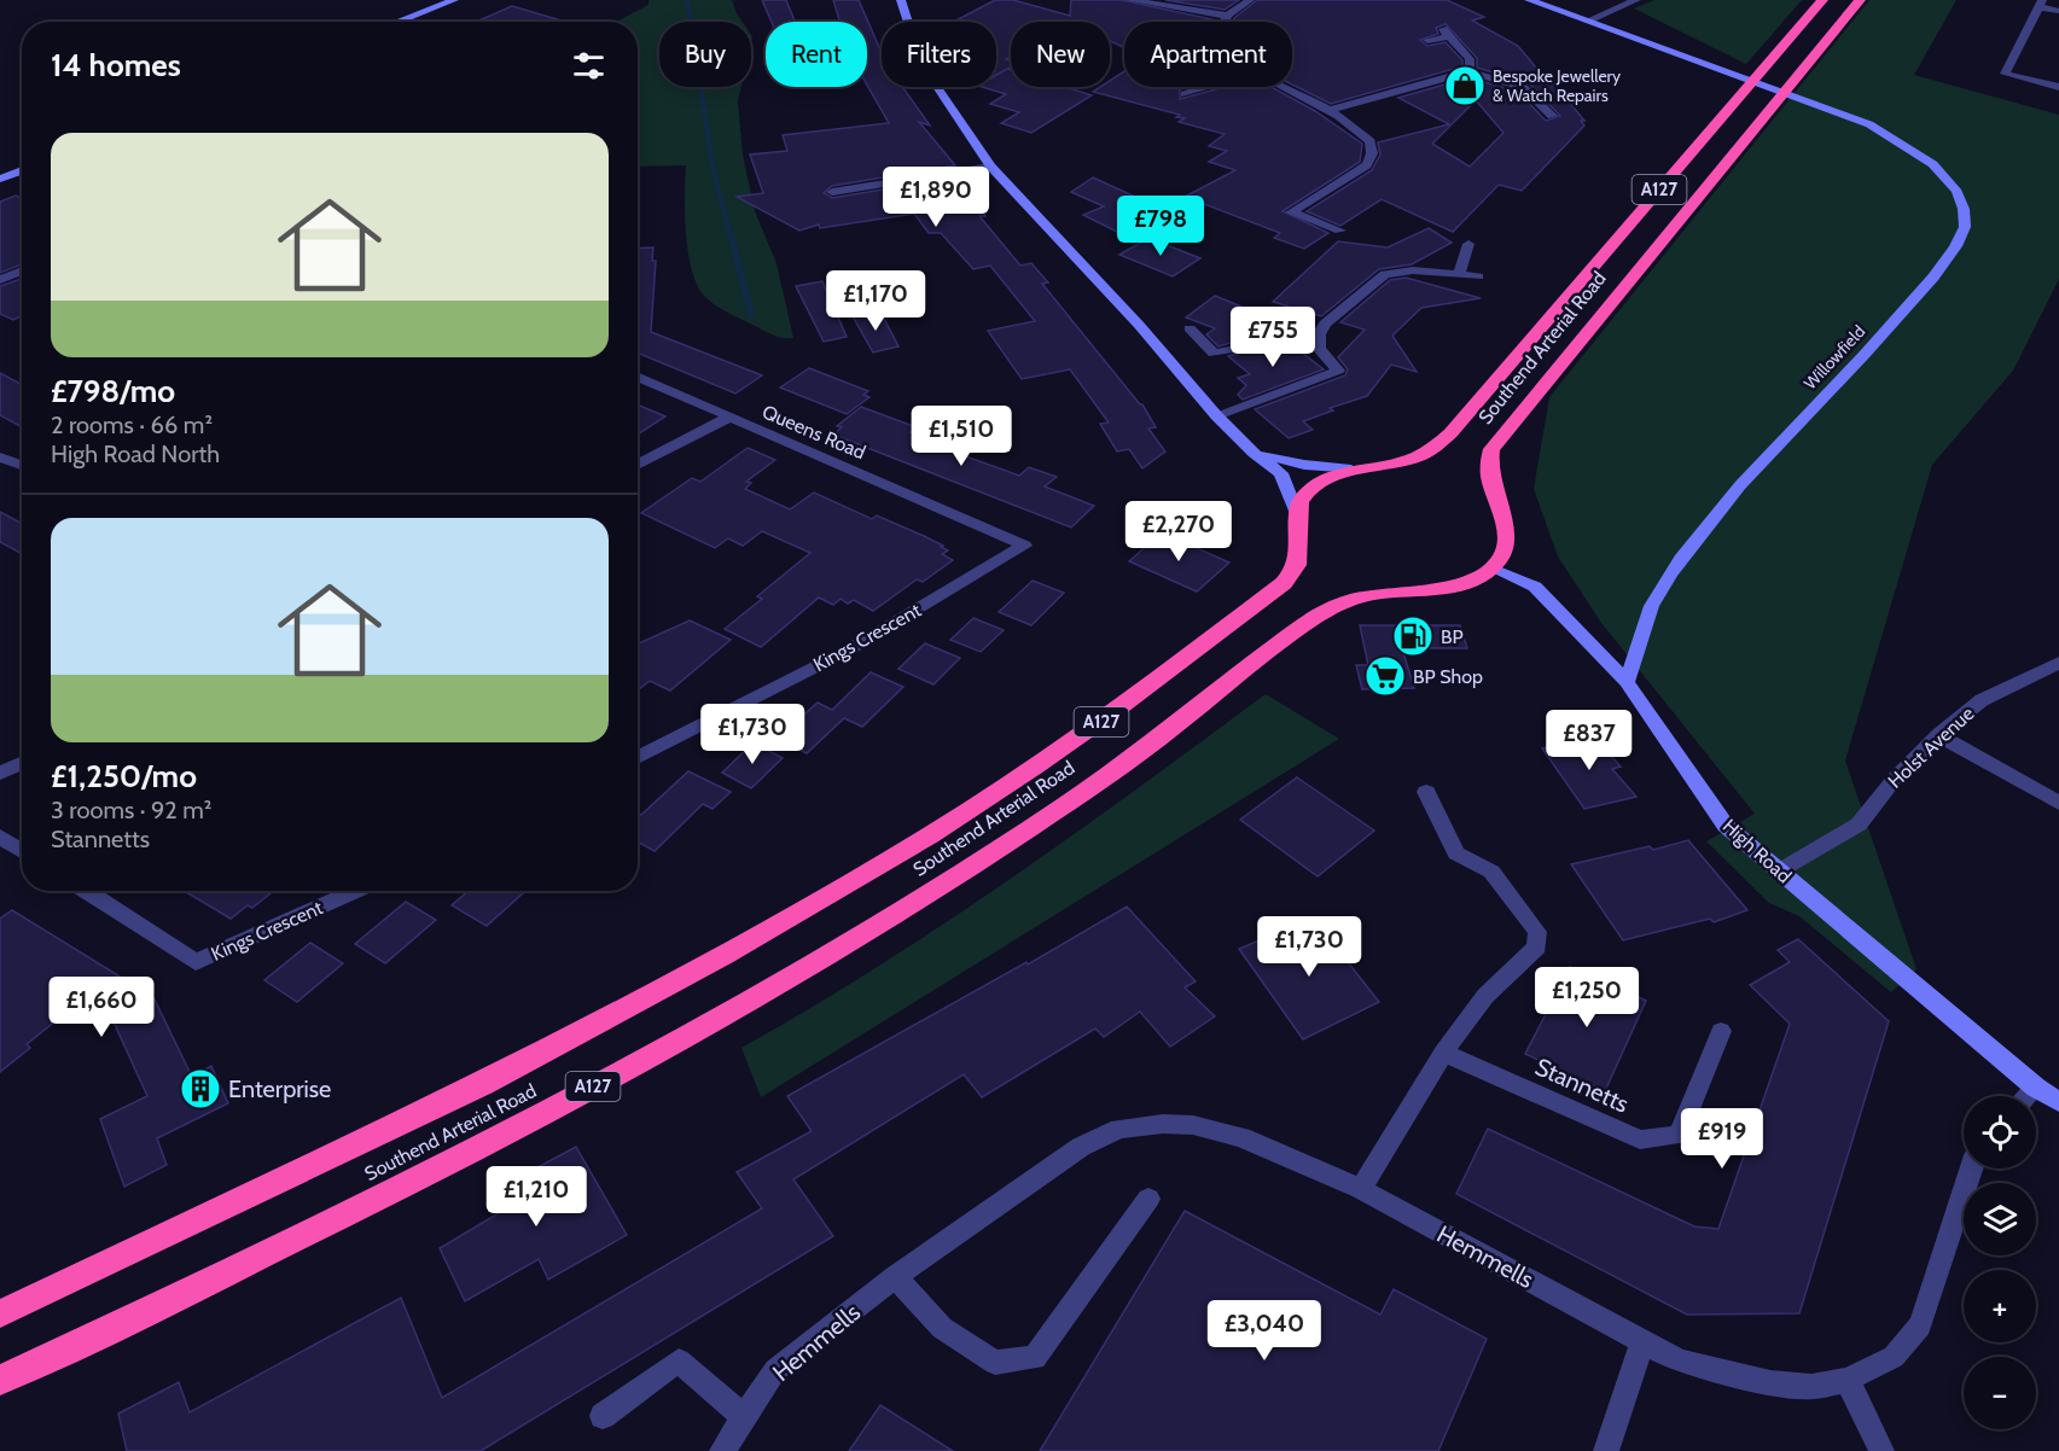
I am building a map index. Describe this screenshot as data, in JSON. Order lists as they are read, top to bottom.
{
  "streets": {
    "highway": ["A127", "Southend Arterial Road"],
    "street": [
      "Willowfield",
      "Queens Road",
      "Kings Crescent",
      "Holst Avenue",
      "High Road",
      "Stannetts",
      "Hemmells"
    ]
  },
  "crossings": [
    ["Southend Arterial Road", "High Road"],
    ["Willowfield", "High Road"],
    ["Queens Road", "Kings Crescent"],
    ["Holst Avenue", "High Road"]
  ],
  "places": {
    "shop": ["Bespoke Jewellery & Watch Repairs"],
    "fuel station": ["BP"],
    "supermarket": ["BP Shop"],
    "building": ["Enterprise"]
  },
  "page": {
    "chip": [
      "Buy",
      "Rent",
      "Filters",
      "New",
      "Apartment"
    ],
    "heading": "14 homes",
    "list": [
      {
        "name": "£798/mo",
        "note": "2 rooms · 66 m² · High Road North"
      },
      {
        "name": "£1,250/mo",
        "note": "3 rooms · 92 m² · Stannetts"
      }
    ],
    "price": [
      "£1,890",
      "£798",
      "£1,170",
      "£755",
      "£1,510",
      "£2,270",
      "£1,730",
      "£837",
      "£1,730",
      "£1,250",
      "£1,660",
      "£919",
      "£1,210",
      "£3,040"
    ],
    "map_buttons": ["+", "−"]
  }
}
